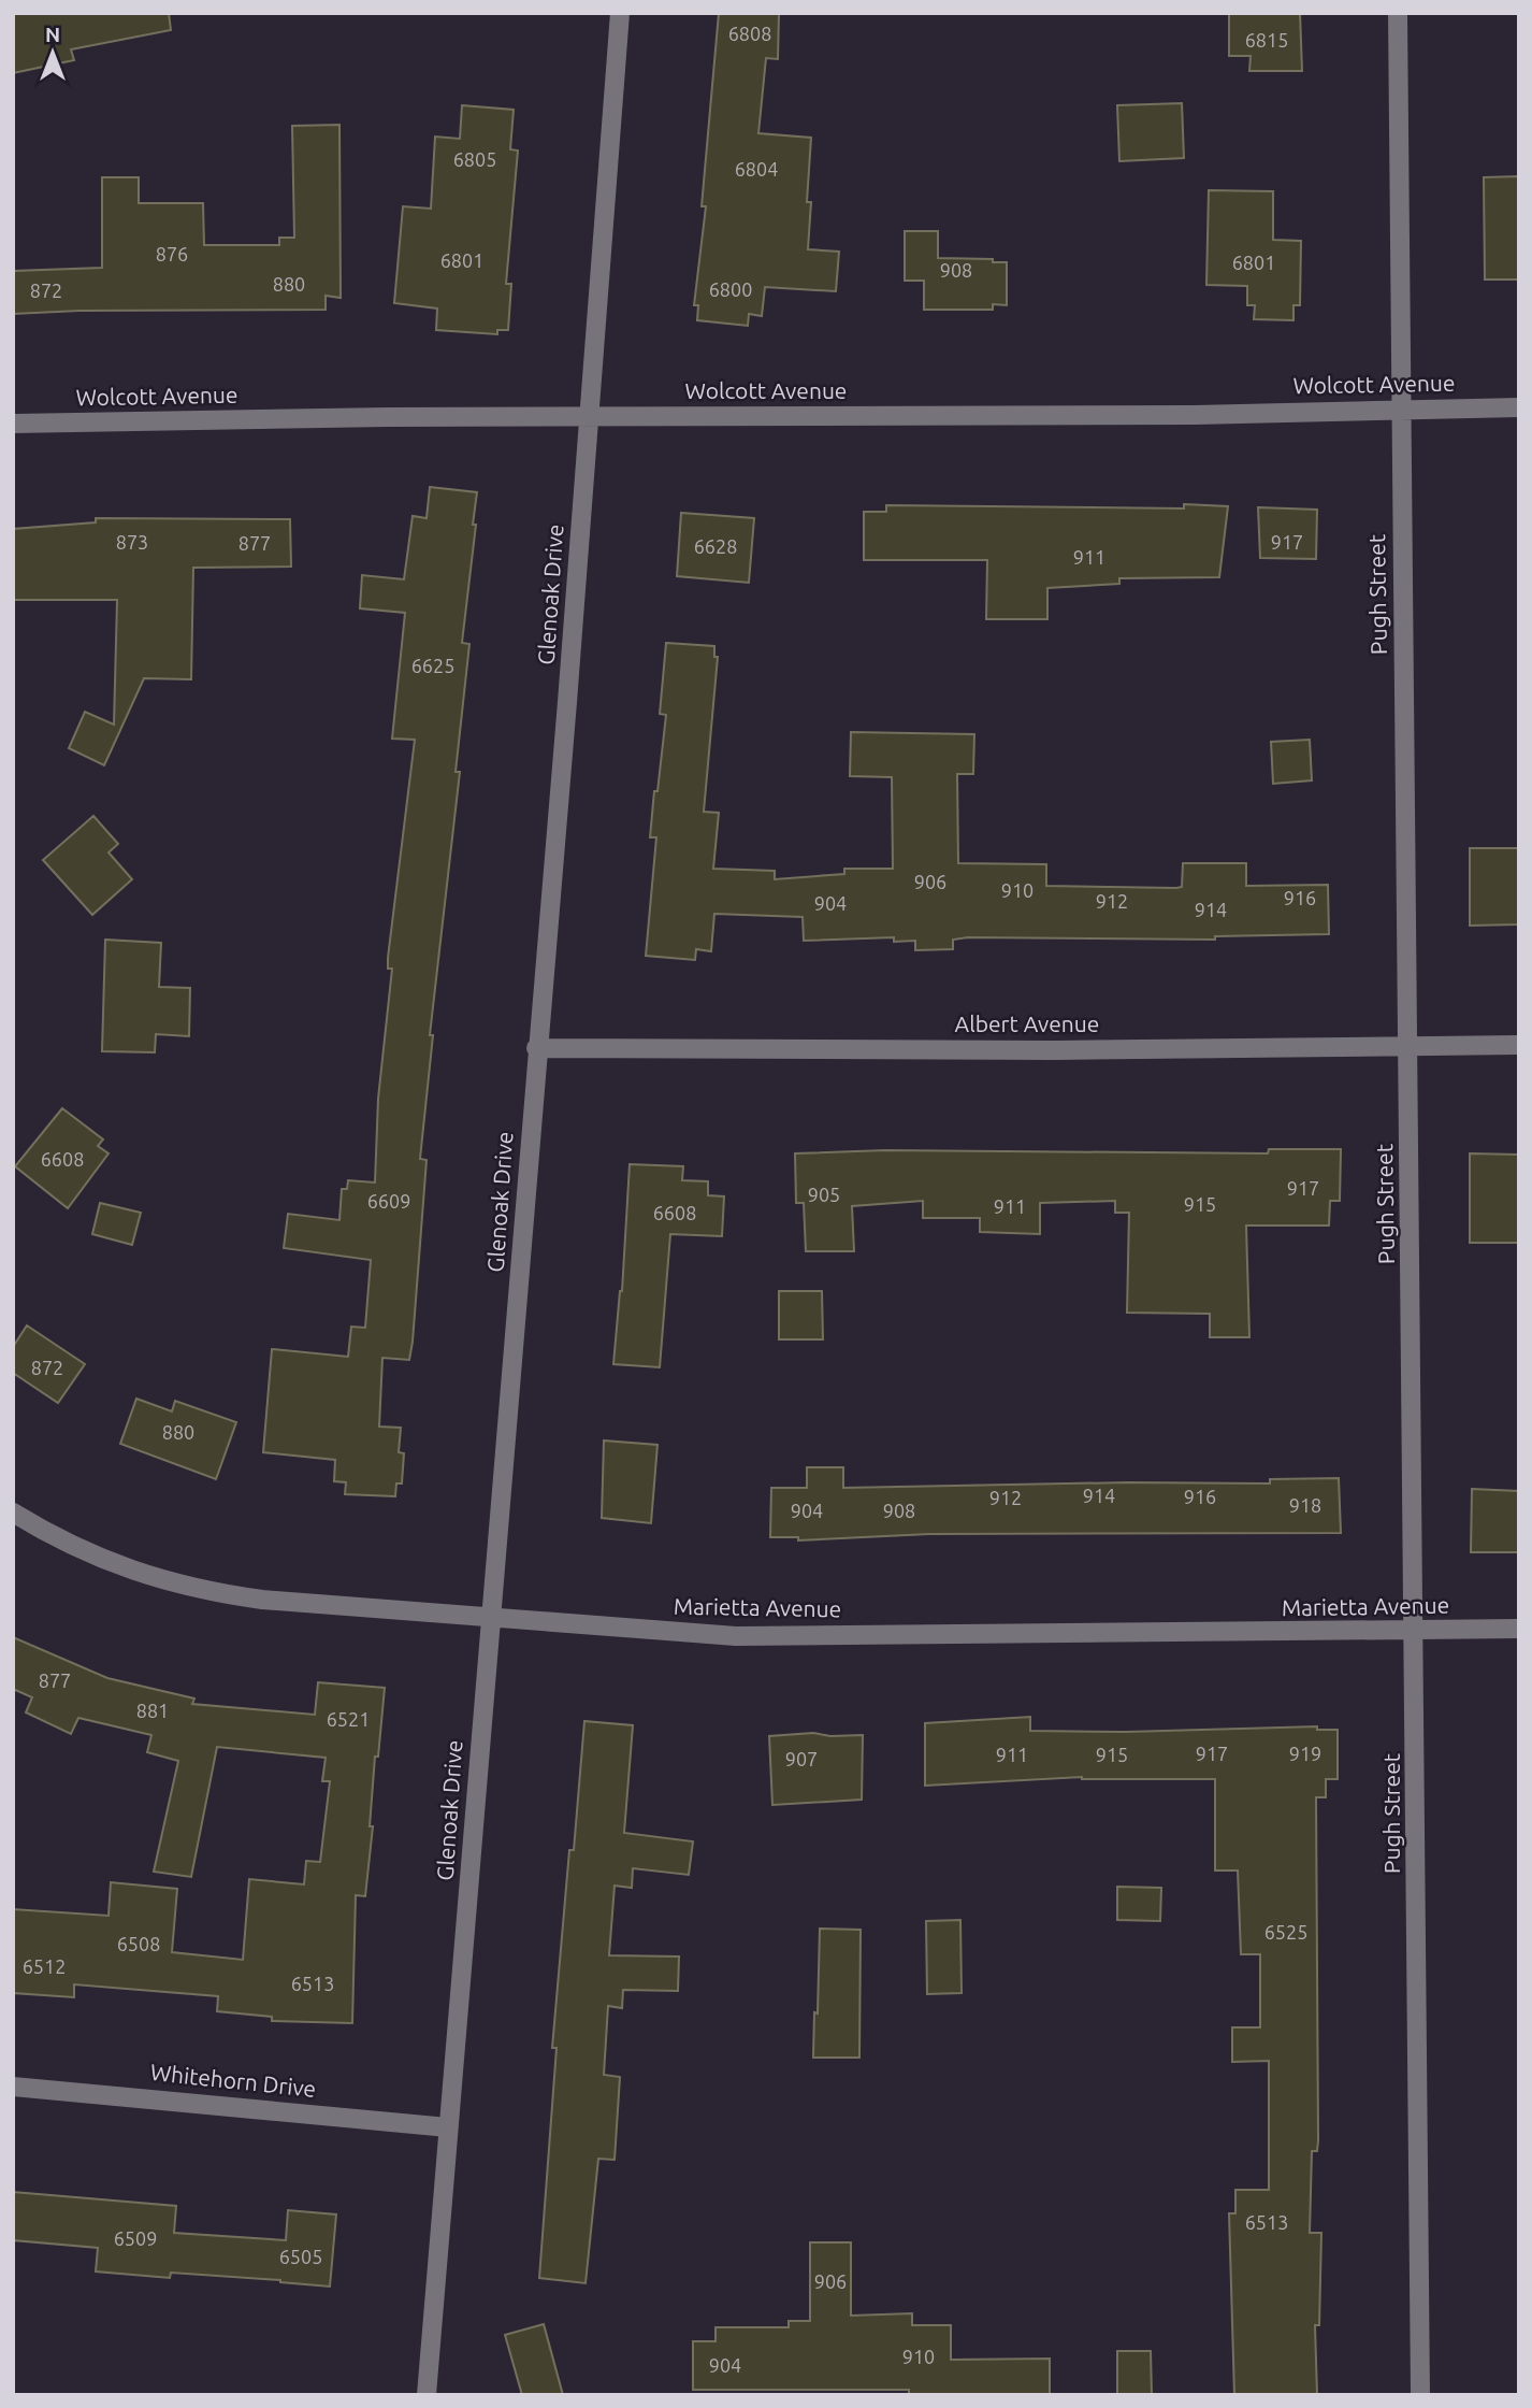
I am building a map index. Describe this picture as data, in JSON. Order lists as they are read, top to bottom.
{
  "streets": {
    "street": [
      "Wolcott Avenue",
      "Glenoak Drive",
      "Pugh Street",
      "Albert Avenue",
      "Marietta Avenue",
      "Whitehorn Drive"
    ]
  },
  "crossings": [
    ["Wolcott Avenue", "Glenoak Drive"],
    ["Wolcott Avenue", "Pugh Street"],
    ["Glenoak Drive", "Albert Avenue"],
    ["Glenoak Drive", "Marietta Avenue"],
    ["Glenoak Drive", "Whitehorn Drive"],
    ["Pugh Street", "Albert Avenue"],
    ["Pugh Street", "Marietta Avenue"]
  ],
  "house_numbers": [
    "6808",
    "6815",
    "6805",
    "6804",
    "876",
    "6801",
    "6801",
    "908",
    "880",
    "6800",
    "872",
    "873",
    "917",
    "877",
    "6628",
    "911",
    "6625",
    "906",
    "910",
    "916",
    "912",
    "904",
    "914",
    "6608",
    "917",
    "905",
    "6609",
    "915",
    "911",
    "6608",
    "872",
    "880",
    "914",
    "916",
    "912",
    "918",
    "904",
    "908",
    "877",
    "881",
    "6521",
    "917",
    "919",
    "911",
    "915",
    "907",
    "6525",
    "6508",
    "6512",
    "6513",
    "6513",
    "6509",
    "6505",
    "906",
    "910",
    "904"
  ],
  "north": "top"
}
